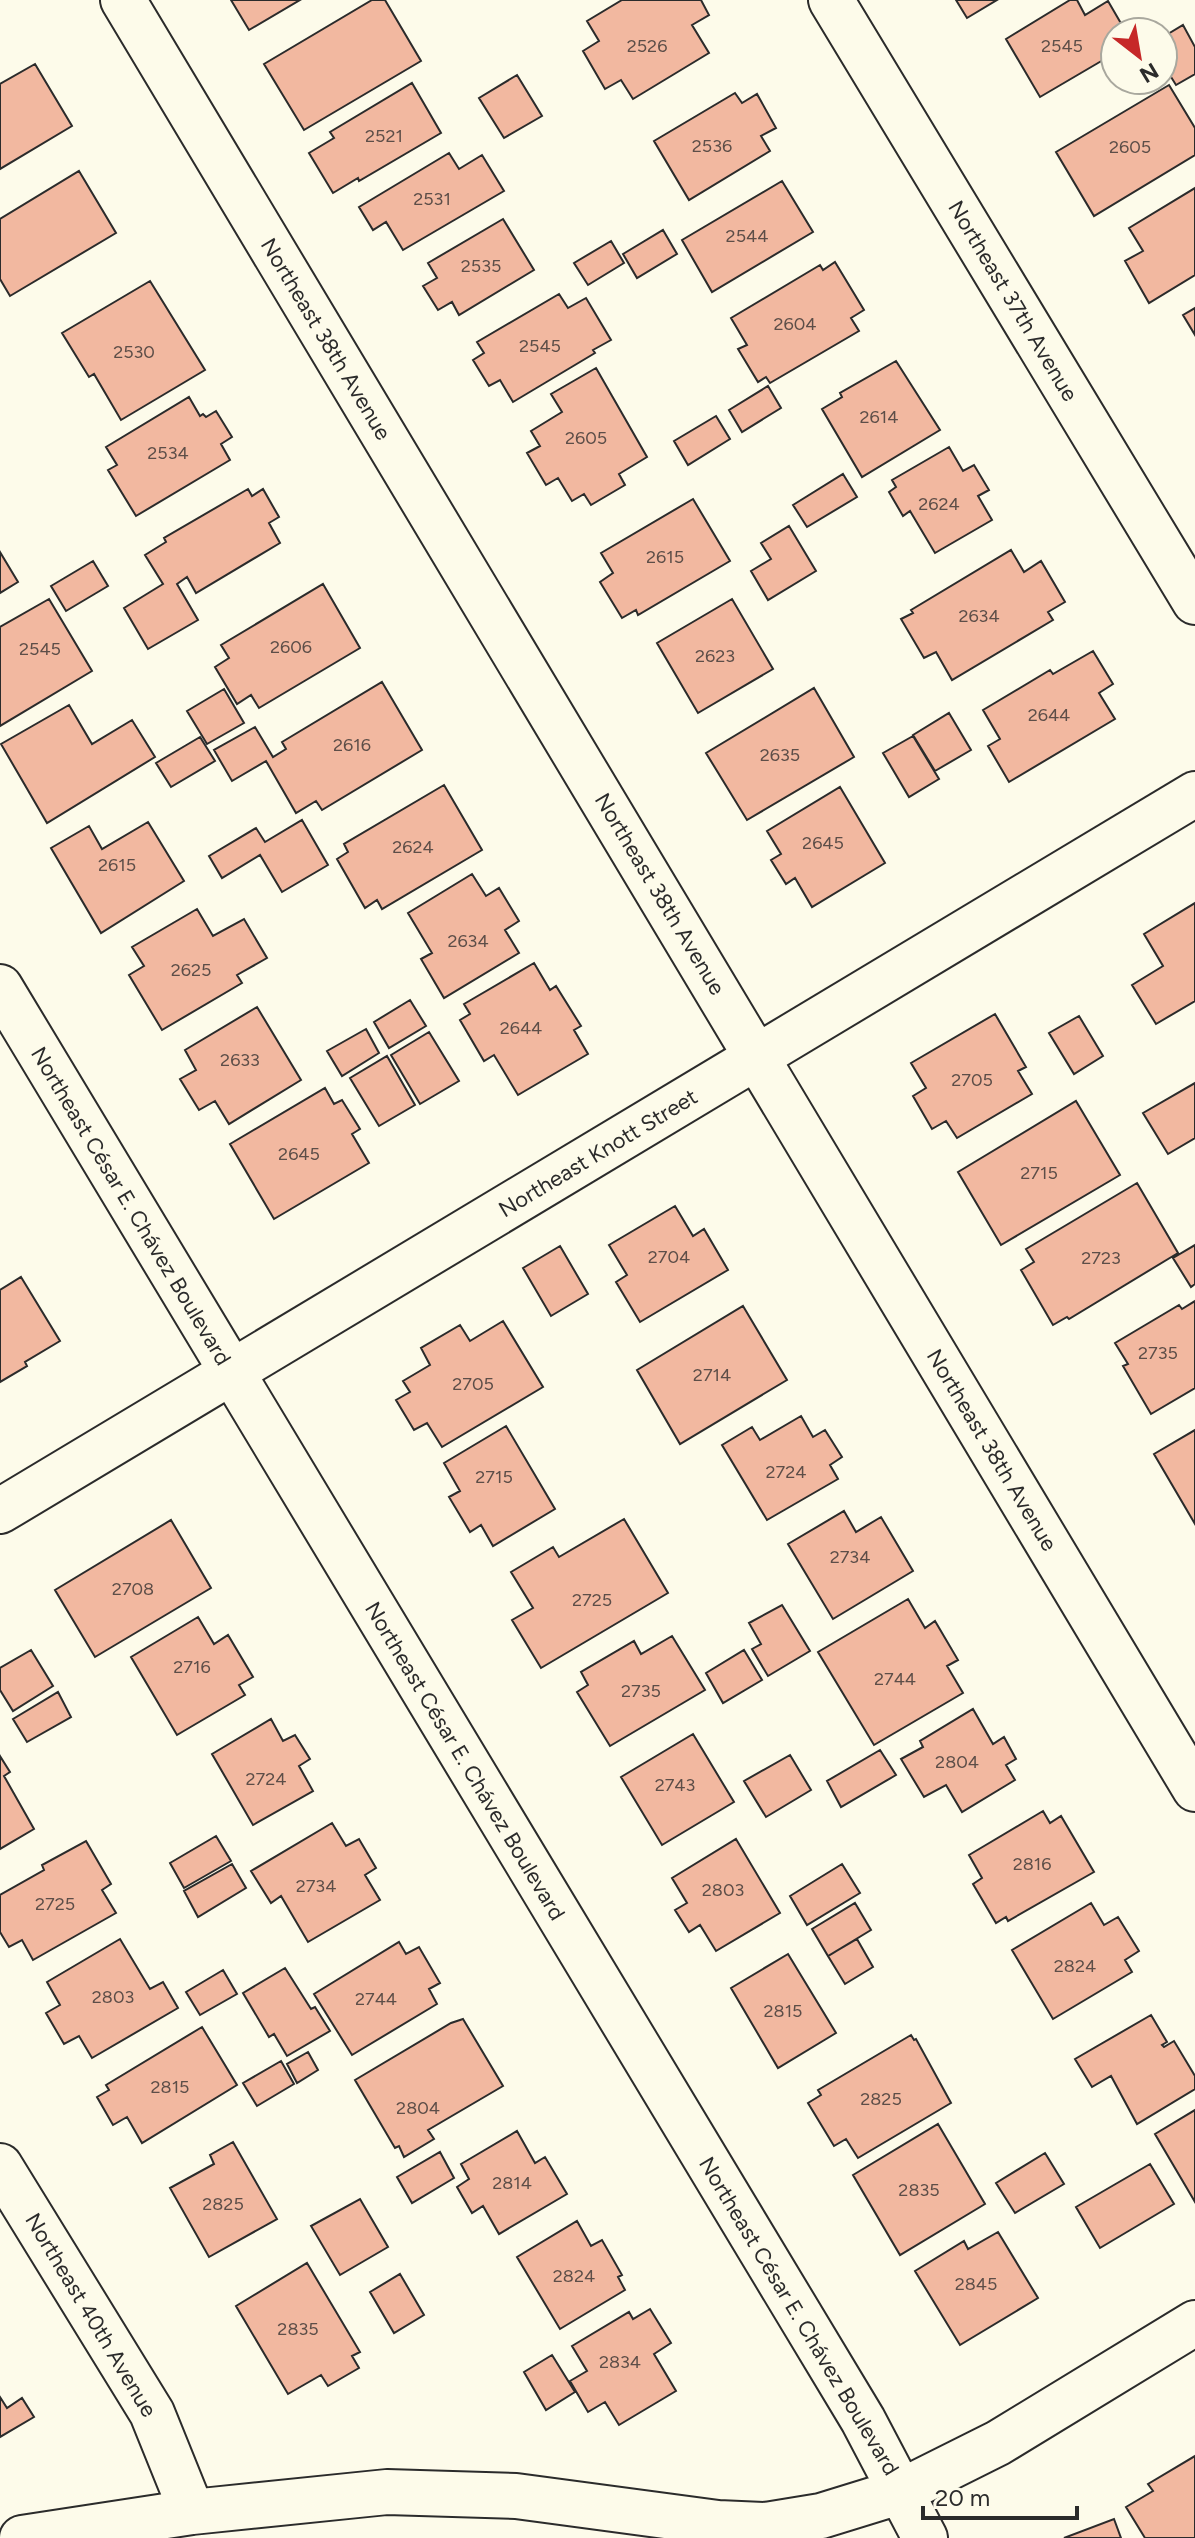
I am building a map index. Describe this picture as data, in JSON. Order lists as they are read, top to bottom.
{
  "streets": {
    "street": [
      "Northeast 37th Avenue",
      "Northeast 38th Avenue",
      "Northeast Knott Street",
      "Northeast César E. Chávez Boulevard",
      "Northeast 40th Avenue"
    ]
  },
  "crossings": [
    ["Northeast 38th Avenue", "Northeast Knott Street"],
    ["Northeast Knott Street", "Northeast César E. Chávez Boulevard"]
  ],
  "house_numbers": [
    "2526",
    "2545",
    "2521",
    "2536",
    "2605",
    "2531",
    "2544",
    "2535",
    "2604",
    "2545",
    "2530",
    "2614",
    "2605",
    "2534",
    "2624",
    "2615",
    "2634",
    "2606",
    "2545",
    "2623",
    "2644",
    "2616",
    "2635",
    "2645",
    "2624",
    "2615",
    "2634",
    "2625",
    "2644",
    "2633",
    "2705",
    "2645",
    "2715",
    "2704",
    "2723",
    "2735",
    "2714",
    "2705",
    "2724",
    "2715",
    "2734",
    "2708",
    "2725",
    "2716",
    "2744",
    "2735",
    "2804",
    "2724",
    "2743",
    "2816",
    "2734",
    "2803",
    "2725",
    "2824",
    "2803",
    "2744",
    "2815",
    "2815",
    "2825",
    "2804",
    "2814",
    "2835",
    "2825",
    "2824",
    "2845",
    "2835",
    "2834"
  ],
  "scale_bar": "20 m",
  "north": "bottom right"
}
